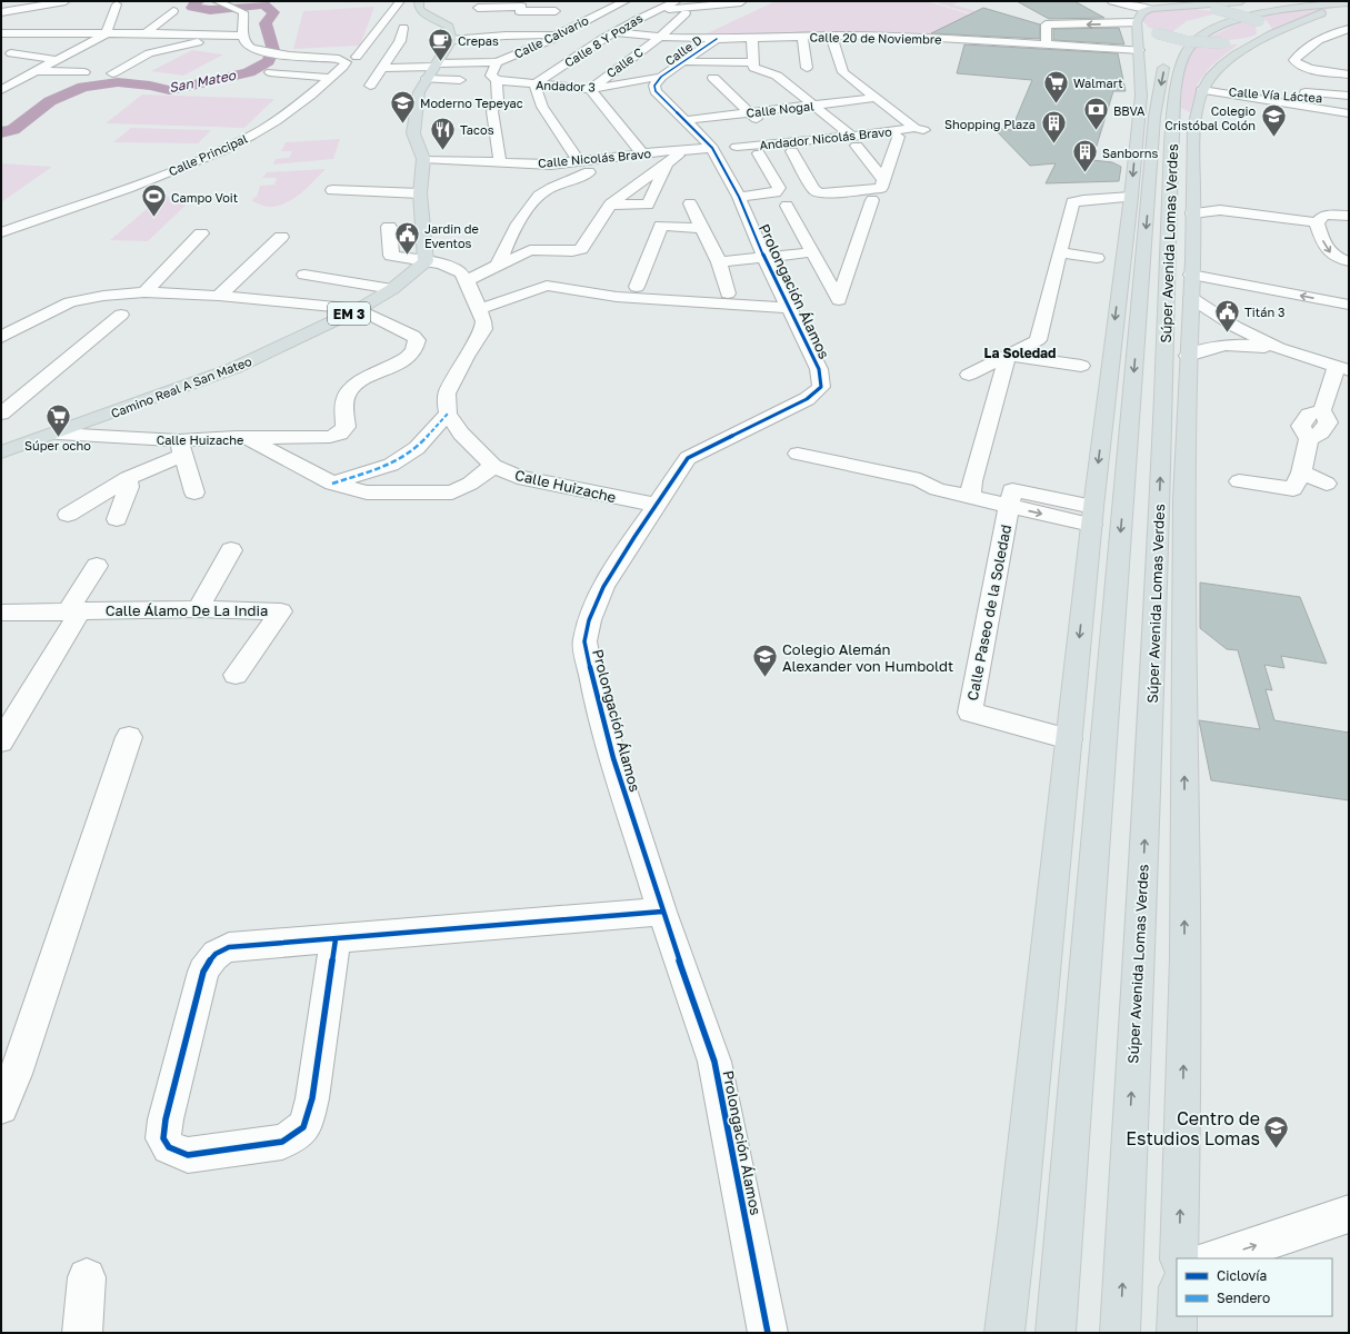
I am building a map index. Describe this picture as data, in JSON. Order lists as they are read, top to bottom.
{
  "streets": {
    "main road": ["Súper Avenida Lomas Verdes", "EM 3", "Camino Real A San Mateo"],
    "street": [
      "Calle Calvario",
      "Calle 20 de Noviembre",
      "Calle 8 Y Pozas",
      "Calle D",
      "Calle C",
      "Andador 3",
      "Calle Vía Láctea",
      "Calle Nogal",
      "Andador Nicolás Bravo",
      "Calle Principal",
      "Calle Nicolás Bravo",
      "Prolongación Álamos",
      "Calle Huizache",
      "Calle Álamo De La India",
      "Calle Paseo de la Soledad"
    ]
  },
  "crossings": [
    ["Calle Calvario", "Andador 3"],
    ["Calle 20 de Noviembre", "Calle 8 Y Pozas"],
    ["Calle 20 de Noviembre", "Calle D"],
    ["Calle 20 de Noviembre", "Calle C"],
    ["Calle 20 de Noviembre", "Súper Avenida Lomas Verdes"],
    ["Calle 8 Y Pozas", "Andador 3"],
    ["Calle D", "Andador 3"],
    ["Calle D", "Prolongación Álamos"],
    ["Calle C", "Andador 3"],
    ["Andador 3", "Prolongación Álamos"],
    ["Calle Nogal", "Andador Nicolás Bravo"],
    ["Calle Nogal", "Prolongación Álamos"],
    ["Calle Nicolás Bravo", "Prolongación Álamos"],
    ["Súper Avenida Lomas Verdes", "Calle Paseo de la Soledad"],
    ["Prolongación Álamos", "Calle Huizache"],
    ["Camino Real A San Mateo", "Calle Huizache"]
  ],
  "districts": ["La Soledad"],
  "water": ["San Mateo"],
  "places": {
    "cafe": ["Crepas"],
    "supermarket": ["Walmart", "Súper ocho"],
    "school or university": [
      "Moderno Tepeyac",
      "Colegio Cristóbal Colón",
      "Colegio Alemán Alexander von Humboldt",
      "Centro de Estudios Lomas"
    ],
    "bank": ["BBVA"],
    "building": ["Shopping Plaza", "Sanborns"],
    "restaurant": ["Tacos"],
    "sports": ["Campo Voit"],
    "public building": ["Jardin de Eventos", "Titán 3"]
  },
  "legend": ["Ciclovía", "Sendero"]
}
